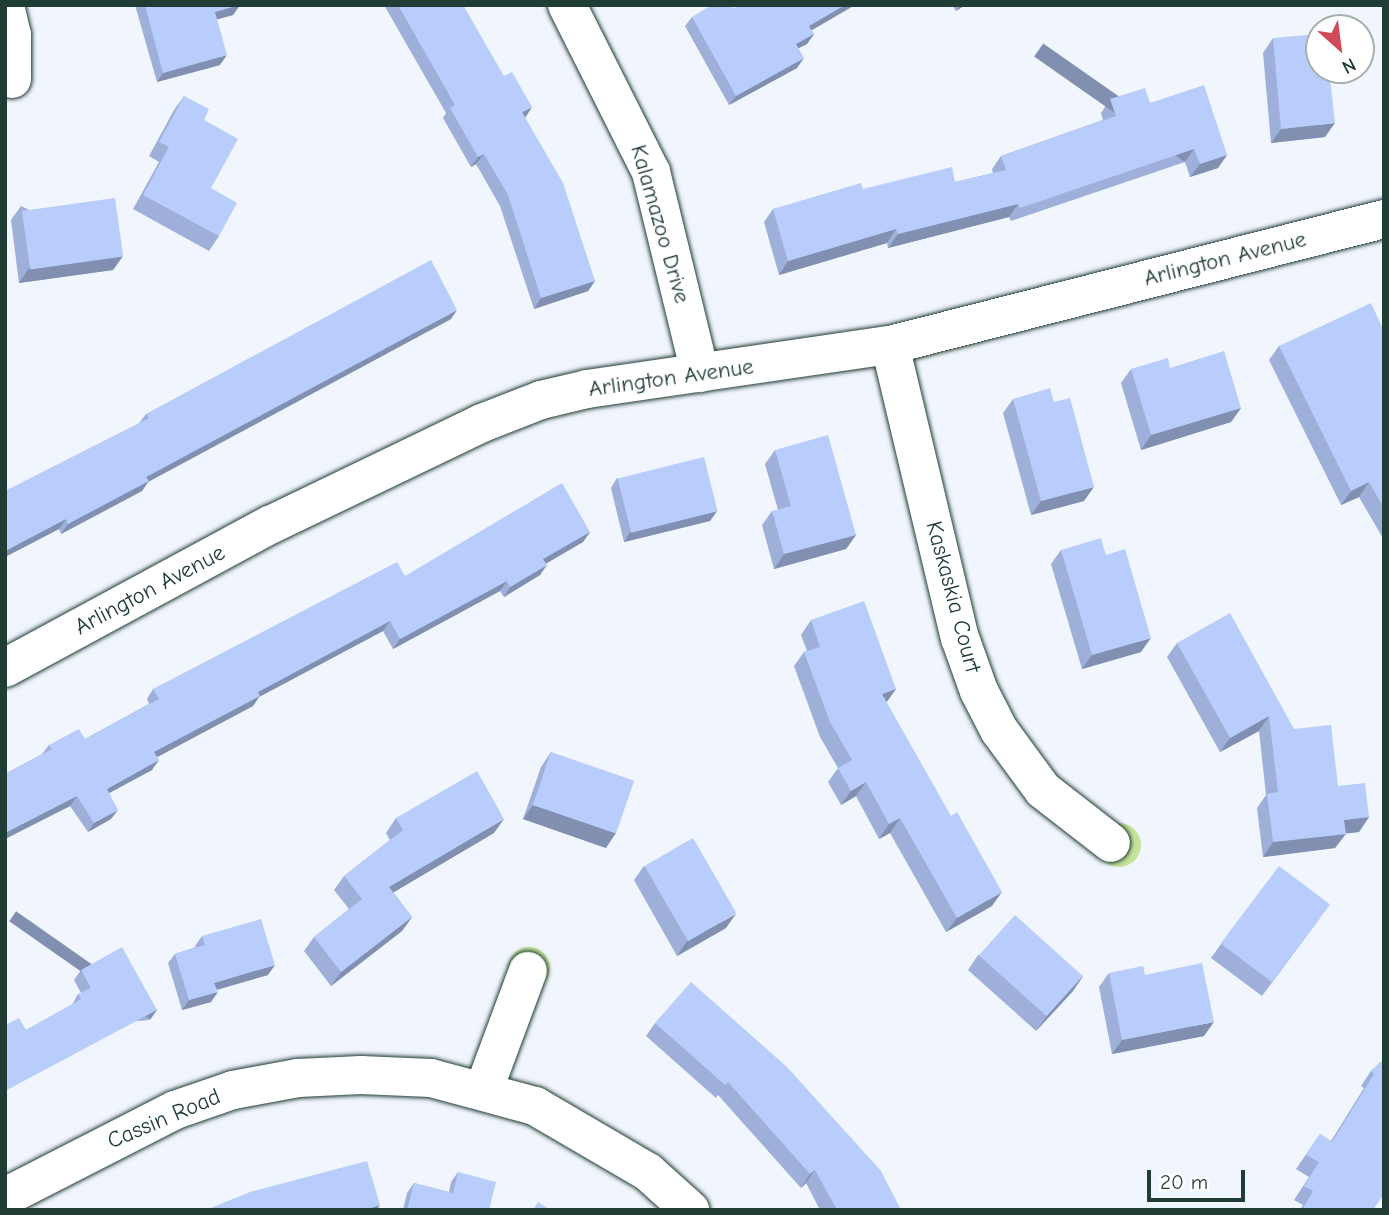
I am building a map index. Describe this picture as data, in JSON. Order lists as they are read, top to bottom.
{
  "streets": {
    "street": [
      "Kalamazoo Drive",
      "Arlington Avenue",
      "Kaskaskia Court",
      "Cassin Road"
    ]
  },
  "crossings": [
    ["Kalamazoo Drive", "Arlington Avenue"],
    ["Arlington Avenue", "Kaskaskia Court"]
  ],
  "scale_bar": "20 m",
  "north": "bottom right"
}
